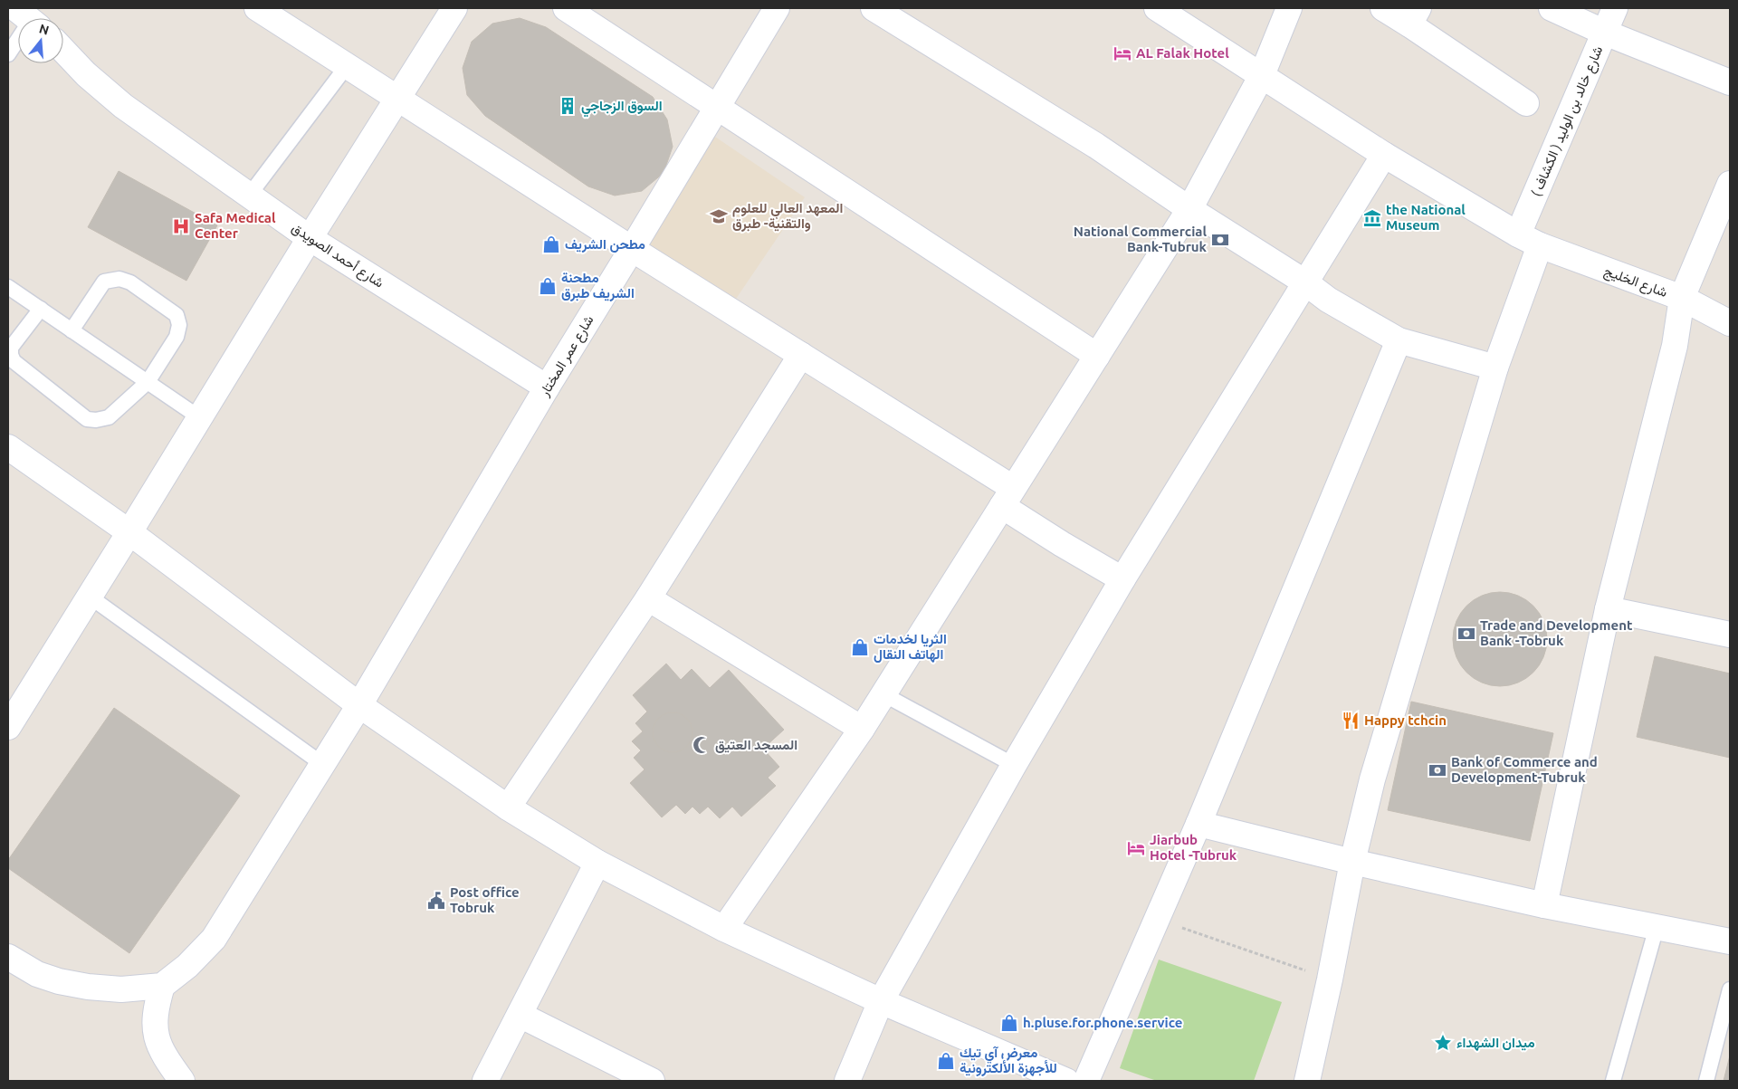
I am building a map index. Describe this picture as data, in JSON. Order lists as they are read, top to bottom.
{
  "streets": {
    "street": [
      "شارع خالد بن الوليد ( الكشاف )",
      "شارع أحمد الصويدق",
      "شارع الخليج",
      "شارع عمر المختار"
    ]
  },
  "crossings": [
    ["شارع خالد بن الوليد ( الكشاف )", "شارع الخليج"],
    ["شارع أحمد الصويدق", "شارع عمر المختار"]
  ],
  "places": {
    "hotel": ["AL Falak Hotel", "Jiarbub Hotel -Tubruk"],
    "building": ["السوق الزجاجي"],
    "school or university": ["المعهد العالي للعلوم والتقنية- طبرق"],
    "museum": ["the National Museum"],
    "hospital": ["Safa Medical Center"],
    "bank": ["National Commercial Bank-Tubruk", "Trade and Development Bank -Tobruk", "Bank of Commerce and Development-Tubruk"],
    "shop": [
      "مطحن الشريف",
      "مطحنة الشريف طبرق",
      "الثريا لخدمات الهاتف النقال",
      "h.pluse.for.phone.service",
      "معرض آي تيك للأجهزة الألكترونية"
    ],
    "restaurant": ["Happy tchcin"],
    "mosque": ["المسجد العتيق"],
    "public building": ["Post office Tobruk"],
    "place": ["ميدان الشهداء"]
  },
  "north": "top"
}
